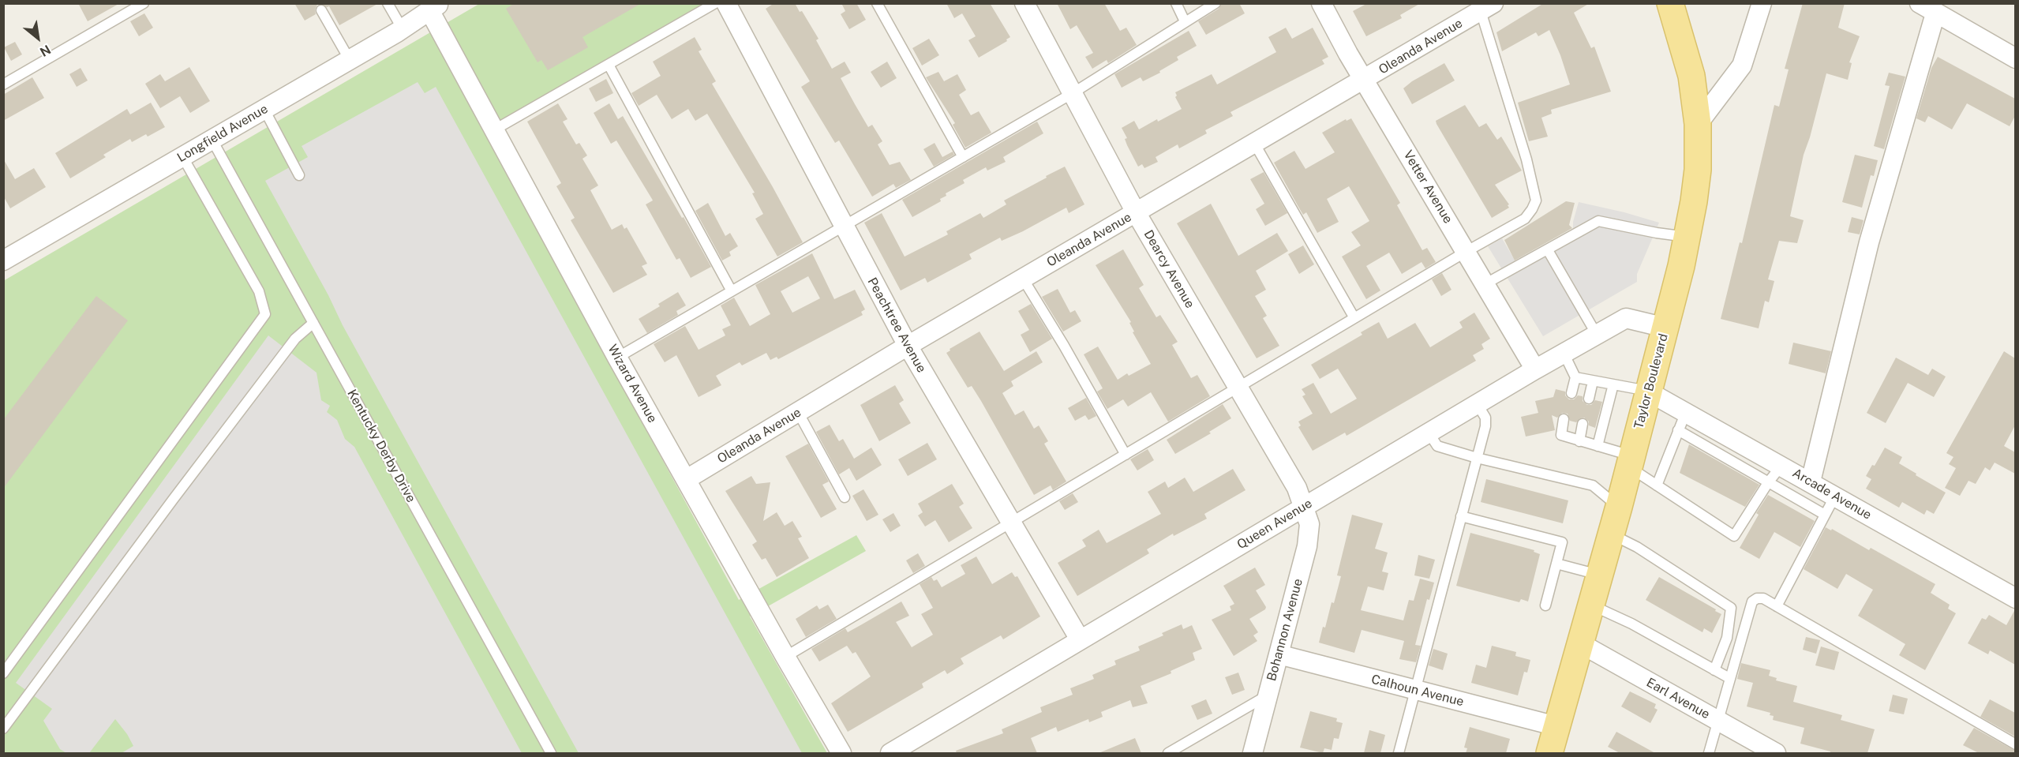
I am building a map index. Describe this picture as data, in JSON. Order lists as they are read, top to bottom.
{
  "streets": {
    "main road": ["Taylor Boulevard"],
    "street": [
      "Oleanda Avenue",
      "Longfield Avenue",
      "Vetter Avenue",
      "Dearcy Avenue",
      "Peachtree Avenue",
      "Wizard Avenue",
      "Arcade Avenue",
      "Queen Avenue",
      "Bohannon Avenue",
      "Calhoun Avenue",
      "Earl Avenue"
    ],
    "lane": ["Kentucky Derby Drive"]
  },
  "crossings": [
    ["Oleanda Avenue", "Vetter Avenue"],
    ["Oleanda Avenue", "Dearcy Avenue"],
    ["Oleanda Avenue", "Peachtree Avenue"],
    ["Oleanda Avenue", "Wizard Avenue"],
    ["Longfield Avenue", "Wizard Avenue"],
    ["Longfield Avenue", "Kentucky Derby Drive"],
    ["Vetter Avenue", "Queen Avenue"],
    ["Dearcy Avenue", "Queen Avenue"],
    ["Dearcy Avenue", "Bohannon Avenue"],
    ["Peachtree Avenue", "Queen Avenue"],
    ["Taylor Boulevard", "Arcade Avenue"],
    ["Taylor Boulevard", "Queen Avenue"],
    ["Taylor Boulevard", "Calhoun Avenue"],
    ["Taylor Boulevard", "Earl Avenue"],
    ["Queen Avenue", "Bohannon Avenue"],
    ["Bohannon Avenue", "Calhoun Avenue"]
  ],
  "north": "bottom right"
}
